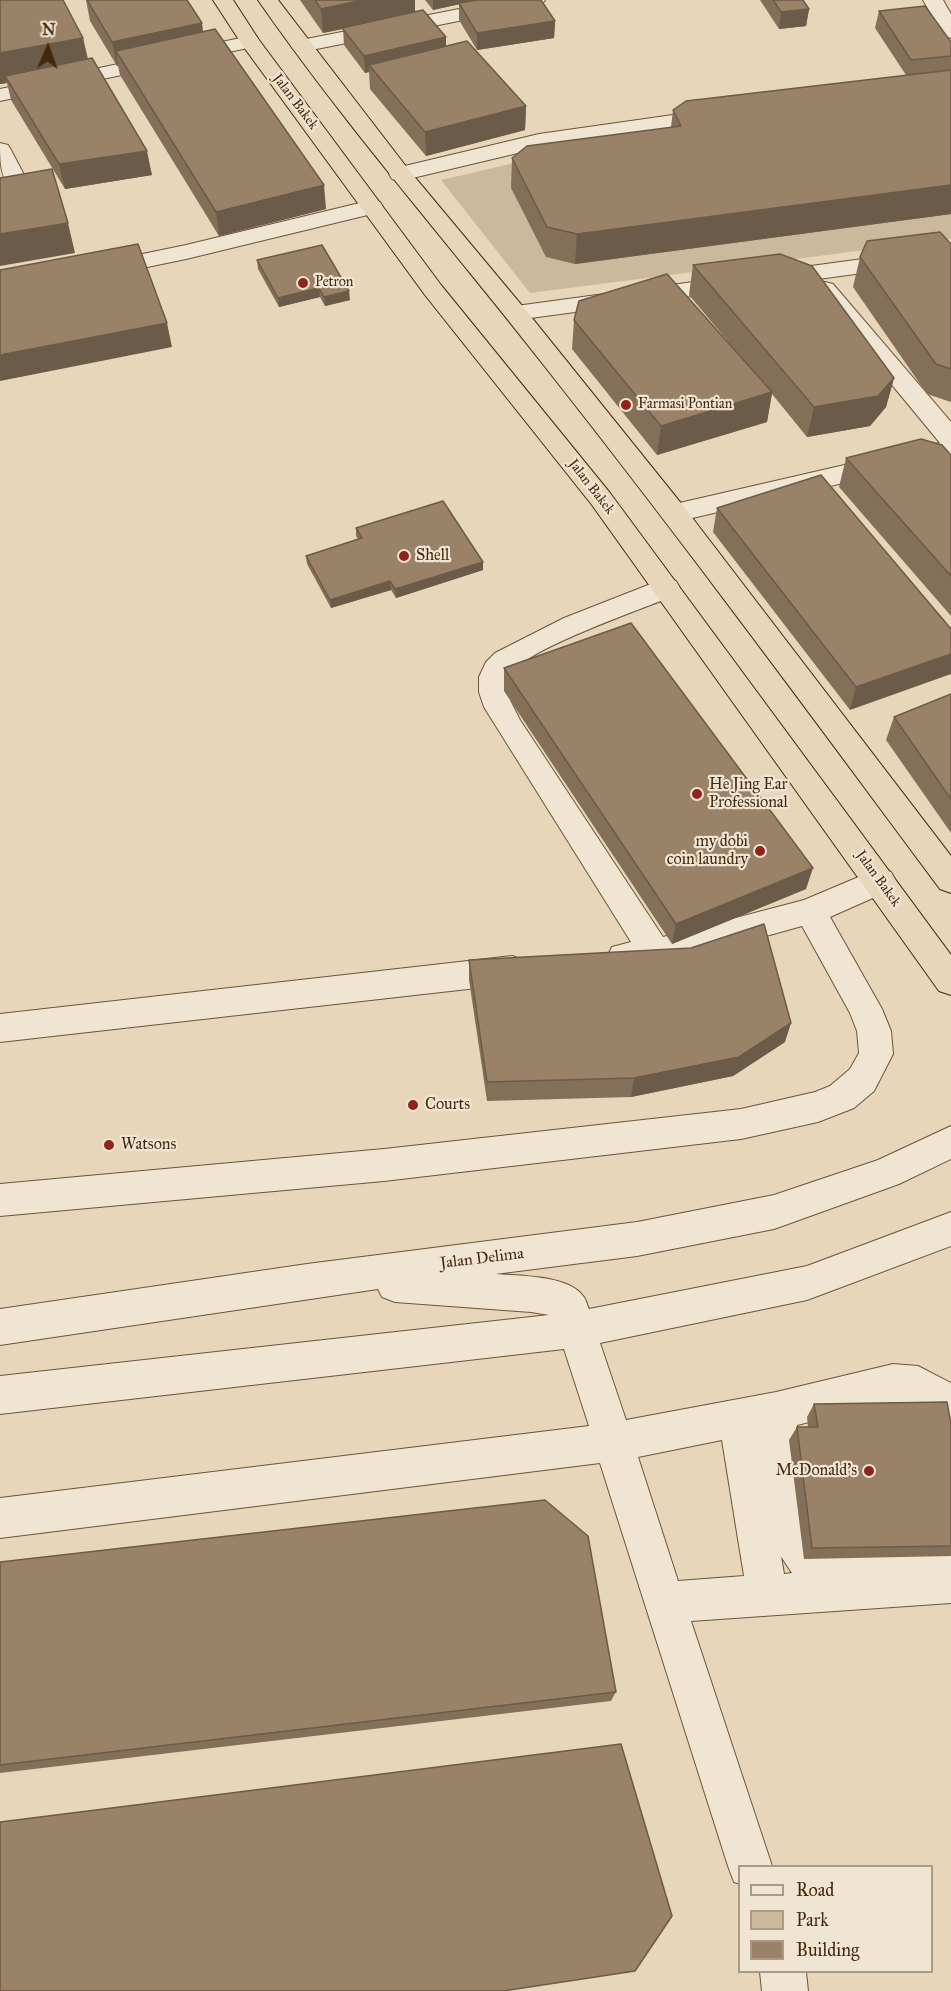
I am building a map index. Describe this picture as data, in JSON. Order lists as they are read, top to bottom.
{
  "streets": {
    "highway": ["Jalan Bakek"],
    "street": ["Jalan Delima"]
  },
  "places": [
    "Petron",
    "Farmasi Pontian",
    "Shell",
    "He Jing Ear Professional",
    "my dobi coin laundry",
    "Courts",
    "Watsons",
    "McDonald's"
  ],
  "legend": ["Road", "Park", "Building"],
  "north": "top"
}
